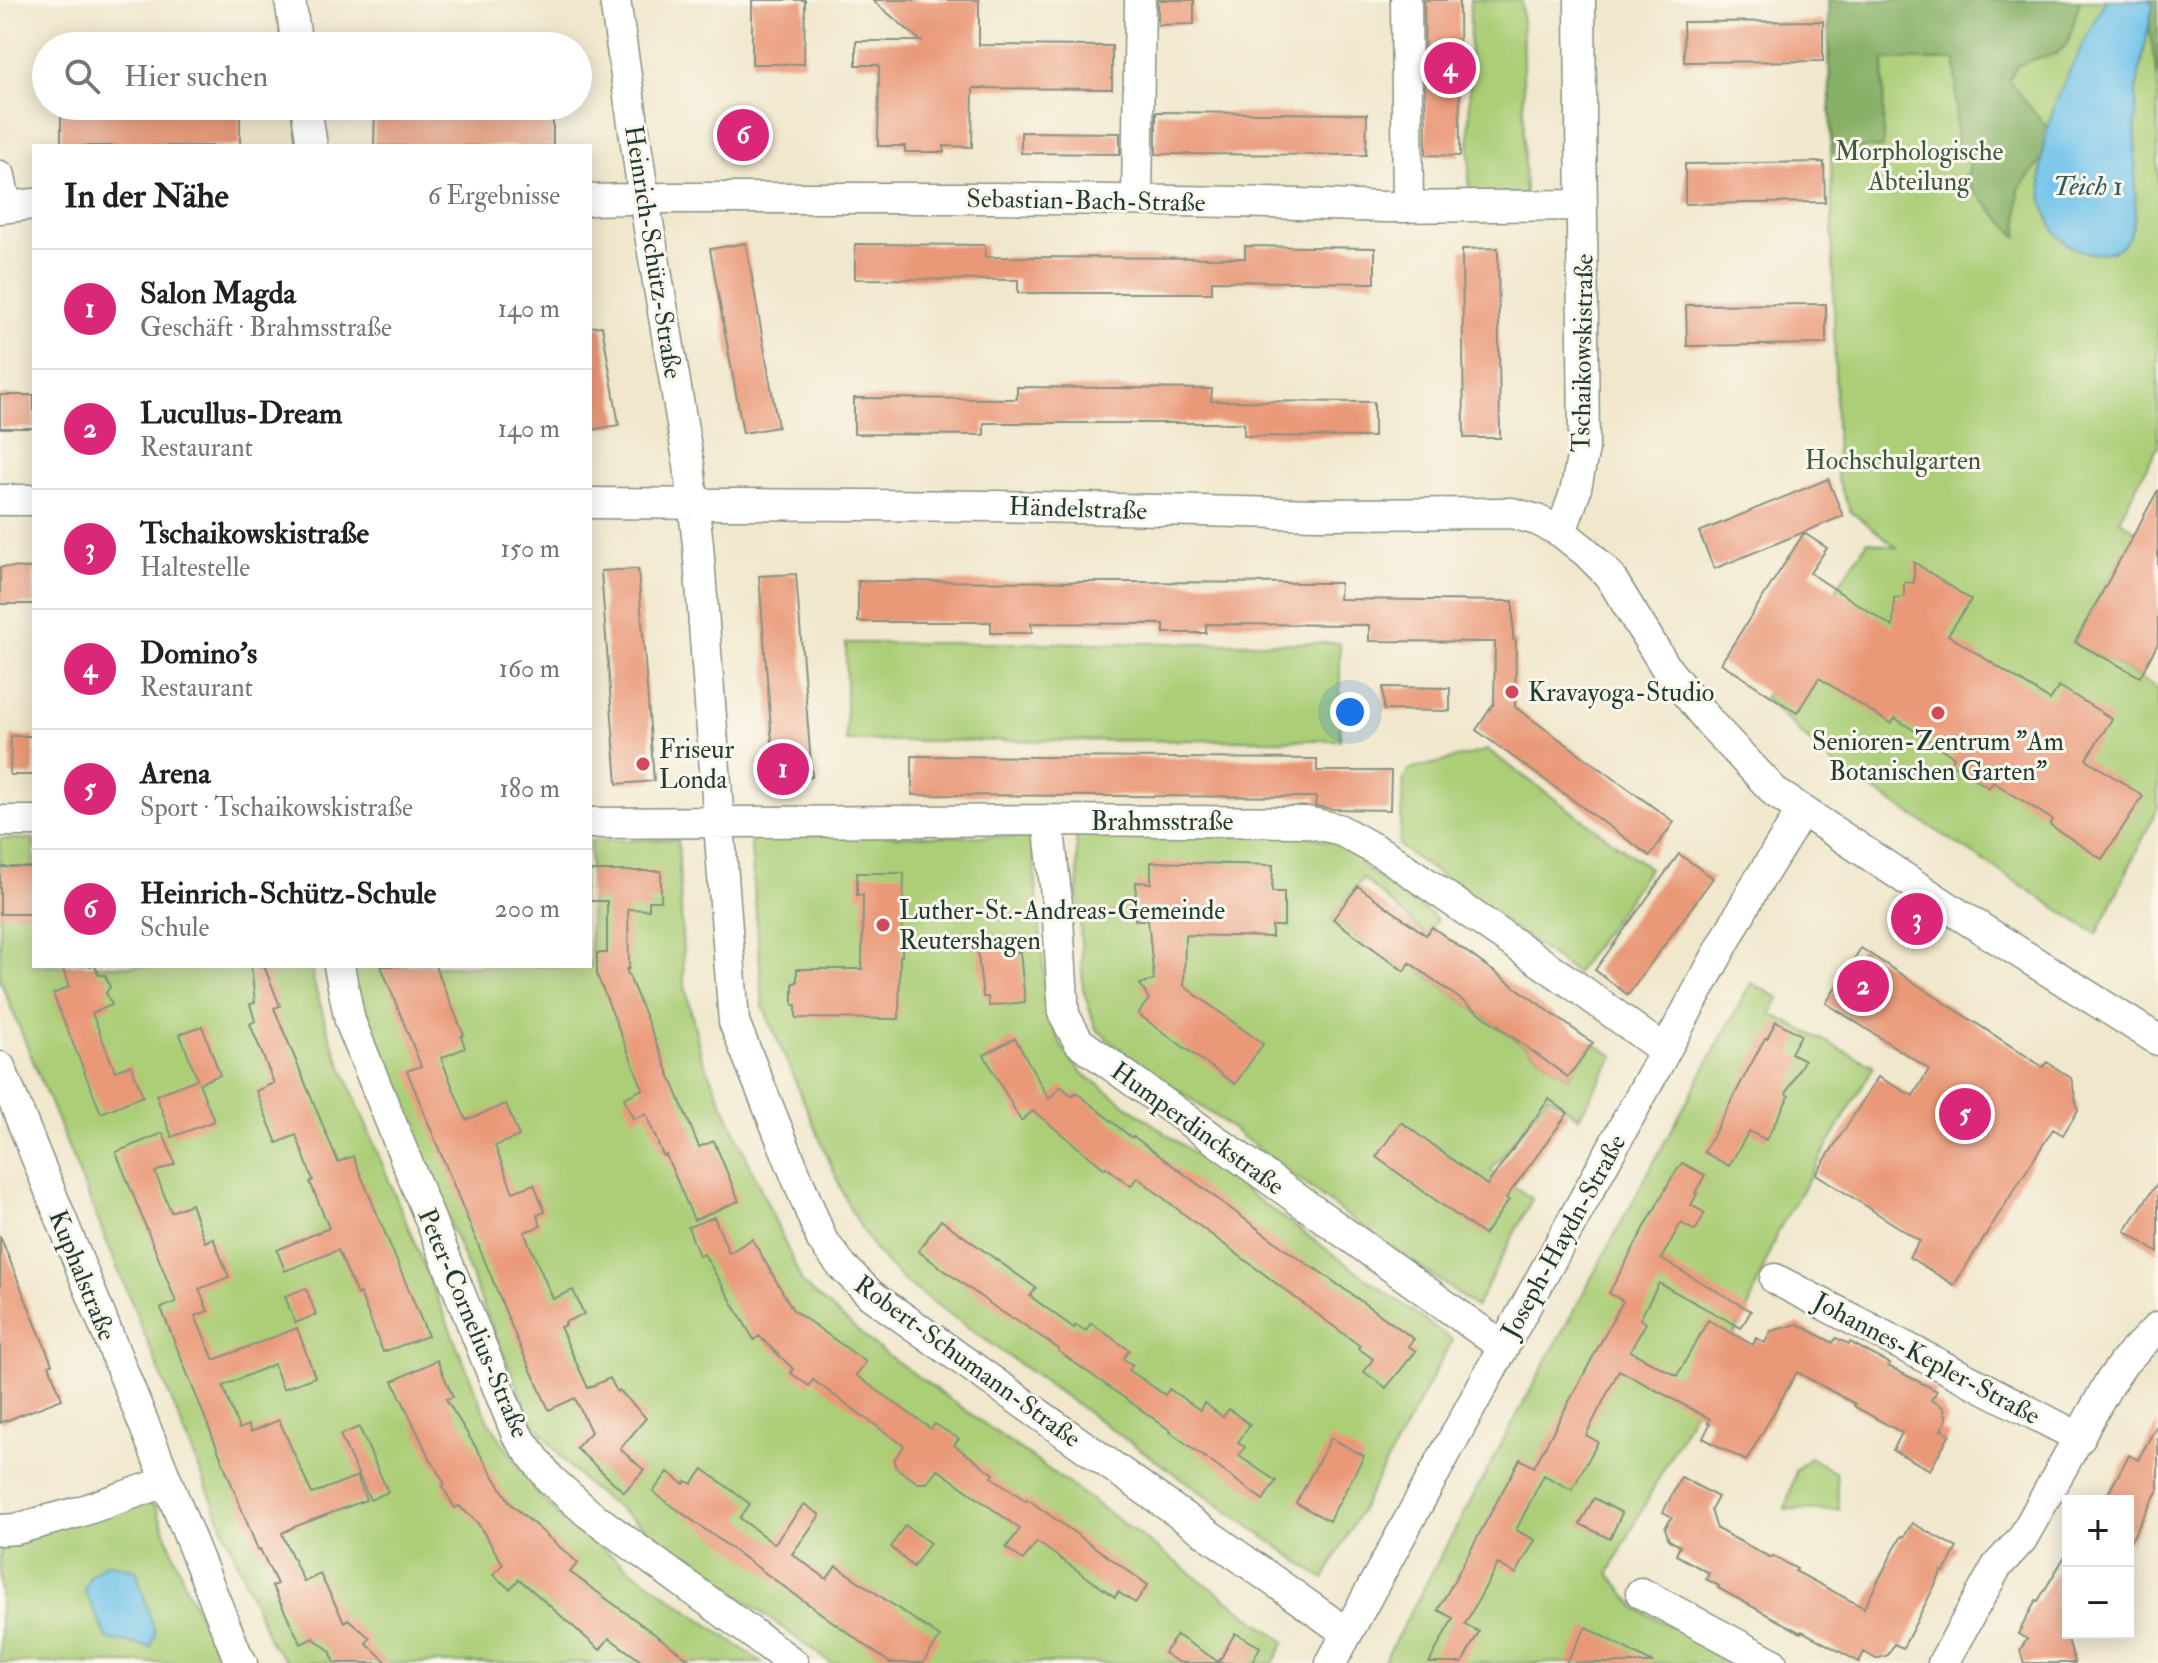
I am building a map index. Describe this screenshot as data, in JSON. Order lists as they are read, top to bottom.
{
  "streets": {
    "street": [
      "Sebastian-Bach-Straße",
      "Heinrich-Schütz-Straße",
      "Tschaikowskistraße",
      "Händelstraße",
      "Brahmsstraße",
      "Humperdinckstraße",
      "Joseph-Haydn-Straße",
      "Kuphalstraße",
      "Peter-Cornelius-Straße",
      "Johannes-Kepler-Straße",
      "Robert-Schumann-Straße"
    ]
  },
  "crossings": [
    ["Sebastian-Bach-Straße", "Heinrich-Schütz-Straße"],
    ["Sebastian-Bach-Straße", "Tschaikowskistraße"],
    ["Heinrich-Schütz-Straße", "Händelstraße"],
    ["Heinrich-Schütz-Straße", "Robert-Schumann-Straße"],
    ["Tschaikowskistraße", "Händelstraße"],
    ["Händelstraße", "Robert-Schumann-Straße"],
    ["Brahmsstraße", "Humperdinckstraße"],
    ["Brahmsstraße", "Joseph-Haydn-Straße"],
    ["Brahmsstraße", "Robert-Schumann-Straße"],
    ["Humperdinckstraße", "Joseph-Haydn-Straße"],
    ["Joseph-Haydn-Straße", "Robert-Schumann-Straße"]
  ],
  "water": ["Teich 1"],
  "parks": ["Morphologische Abteilung", "Hochschulgarten"],
  "places": [
    "Kravayoga-Studio",
    "Senioren-Zentrum \"Am Botanischen Garten\"",
    "Friseur Londa",
    "Luther-St.-Andreas-Gemeinde Reutershagen"
  ],
  "page": {
    "search": "Hier suchen",
    "pins": [
      "4",
      "6",
      "1",
      "3",
      "2",
      "5"
    ],
    "heading": ["In der Nähe", "6 Ergebnisse"],
    "list": [
      {
        "mark": "1",
        "name": "Salon Magda",
        "note": "Geschäft · Brahmsstraße",
        "value": "140 m"
      },
      {
        "mark": "2",
        "name": "Lucullus-Dream",
        "note": "Restaurant",
        "value": "140 m"
      },
      {
        "mark": "3",
        "name": "Tschaikowskistraße",
        "note": "Haltestelle",
        "value": "150 m"
      },
      {
        "mark": "4",
        "name": "Domino's",
        "note": "Restaurant",
        "value": "160 m"
      },
      {
        "mark": "5",
        "name": "Arena",
        "note": "Sport · Tschaikowskistraße",
        "value": "180 m"
      },
      {
        "mark": "6",
        "name": "Heinrich-Schütz-Schule",
        "note": "Schule",
        "value": "200 m"
      }
    ],
    "map_buttons": ["+", "−"]
  }
}
